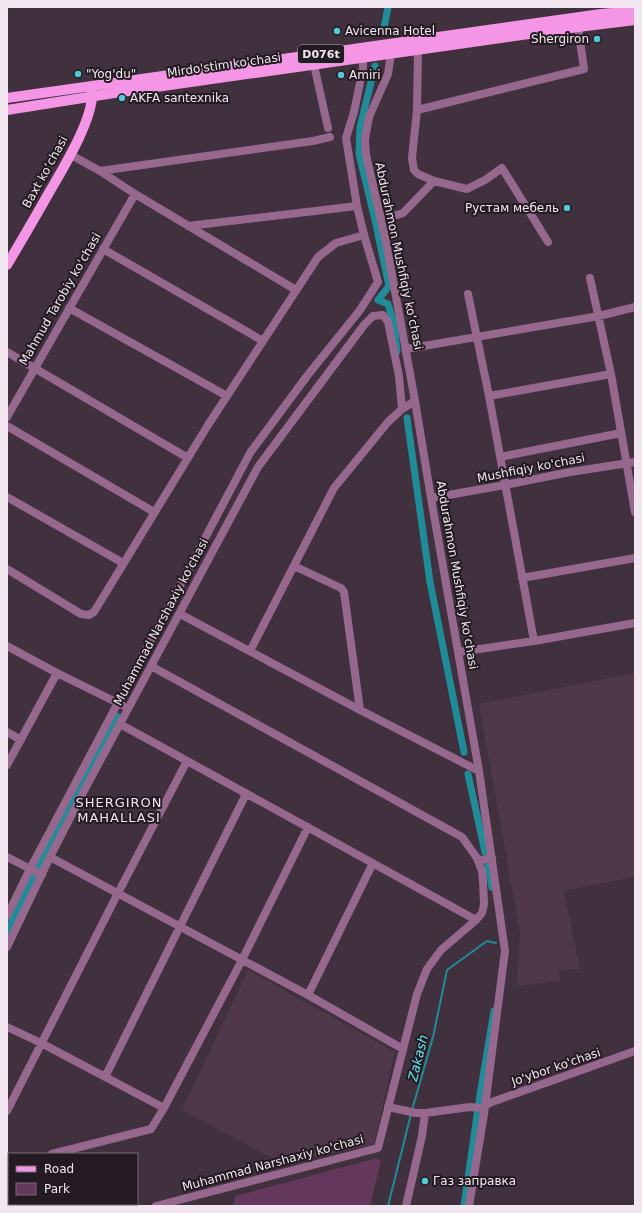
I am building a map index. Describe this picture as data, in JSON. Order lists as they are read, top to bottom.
{
  "streets": {
    "main road": ["D076t", "Mirdo'stim ko'chasi", "Baxt koʻchasi"],
    "street": [
      "Abdurahmon Mushfiqiy koʻchasi",
      "Mahmud Tarobiy ko'chasi",
      "Mushfiqiy ko'chasi",
      "Muhammad Narshaxiy ko'chasi",
      "Jo'ybor ko'chasi"
    ]
  },
  "crossings": [
    ["Mirdo'stim ko'chasi", "Baxt koʻchasi"],
    ["Mirdo'stim ko'chasi", "Abdurahmon Mushfiqiy koʻchasi"],
    ["Abdurahmon Mushfiqiy koʻchasi", "Mushfiqiy ko'chasi"],
    ["Abdurahmon Mushfiqiy koʻchasi", "Jo'ybor ko'chasi"]
  ],
  "districts": ["SHERGIRON MAHALLASI"],
  "water": ["Zakash"],
  "places": [
    "Avicenna Hotel",
    "Shergiron",
    "\"Yog'du\"",
    "Amiri",
    "AKFA santexnika",
    "Рустам мебель",
    "Газ заправка"
  ],
  "legend": ["Road", "Park"]
}
